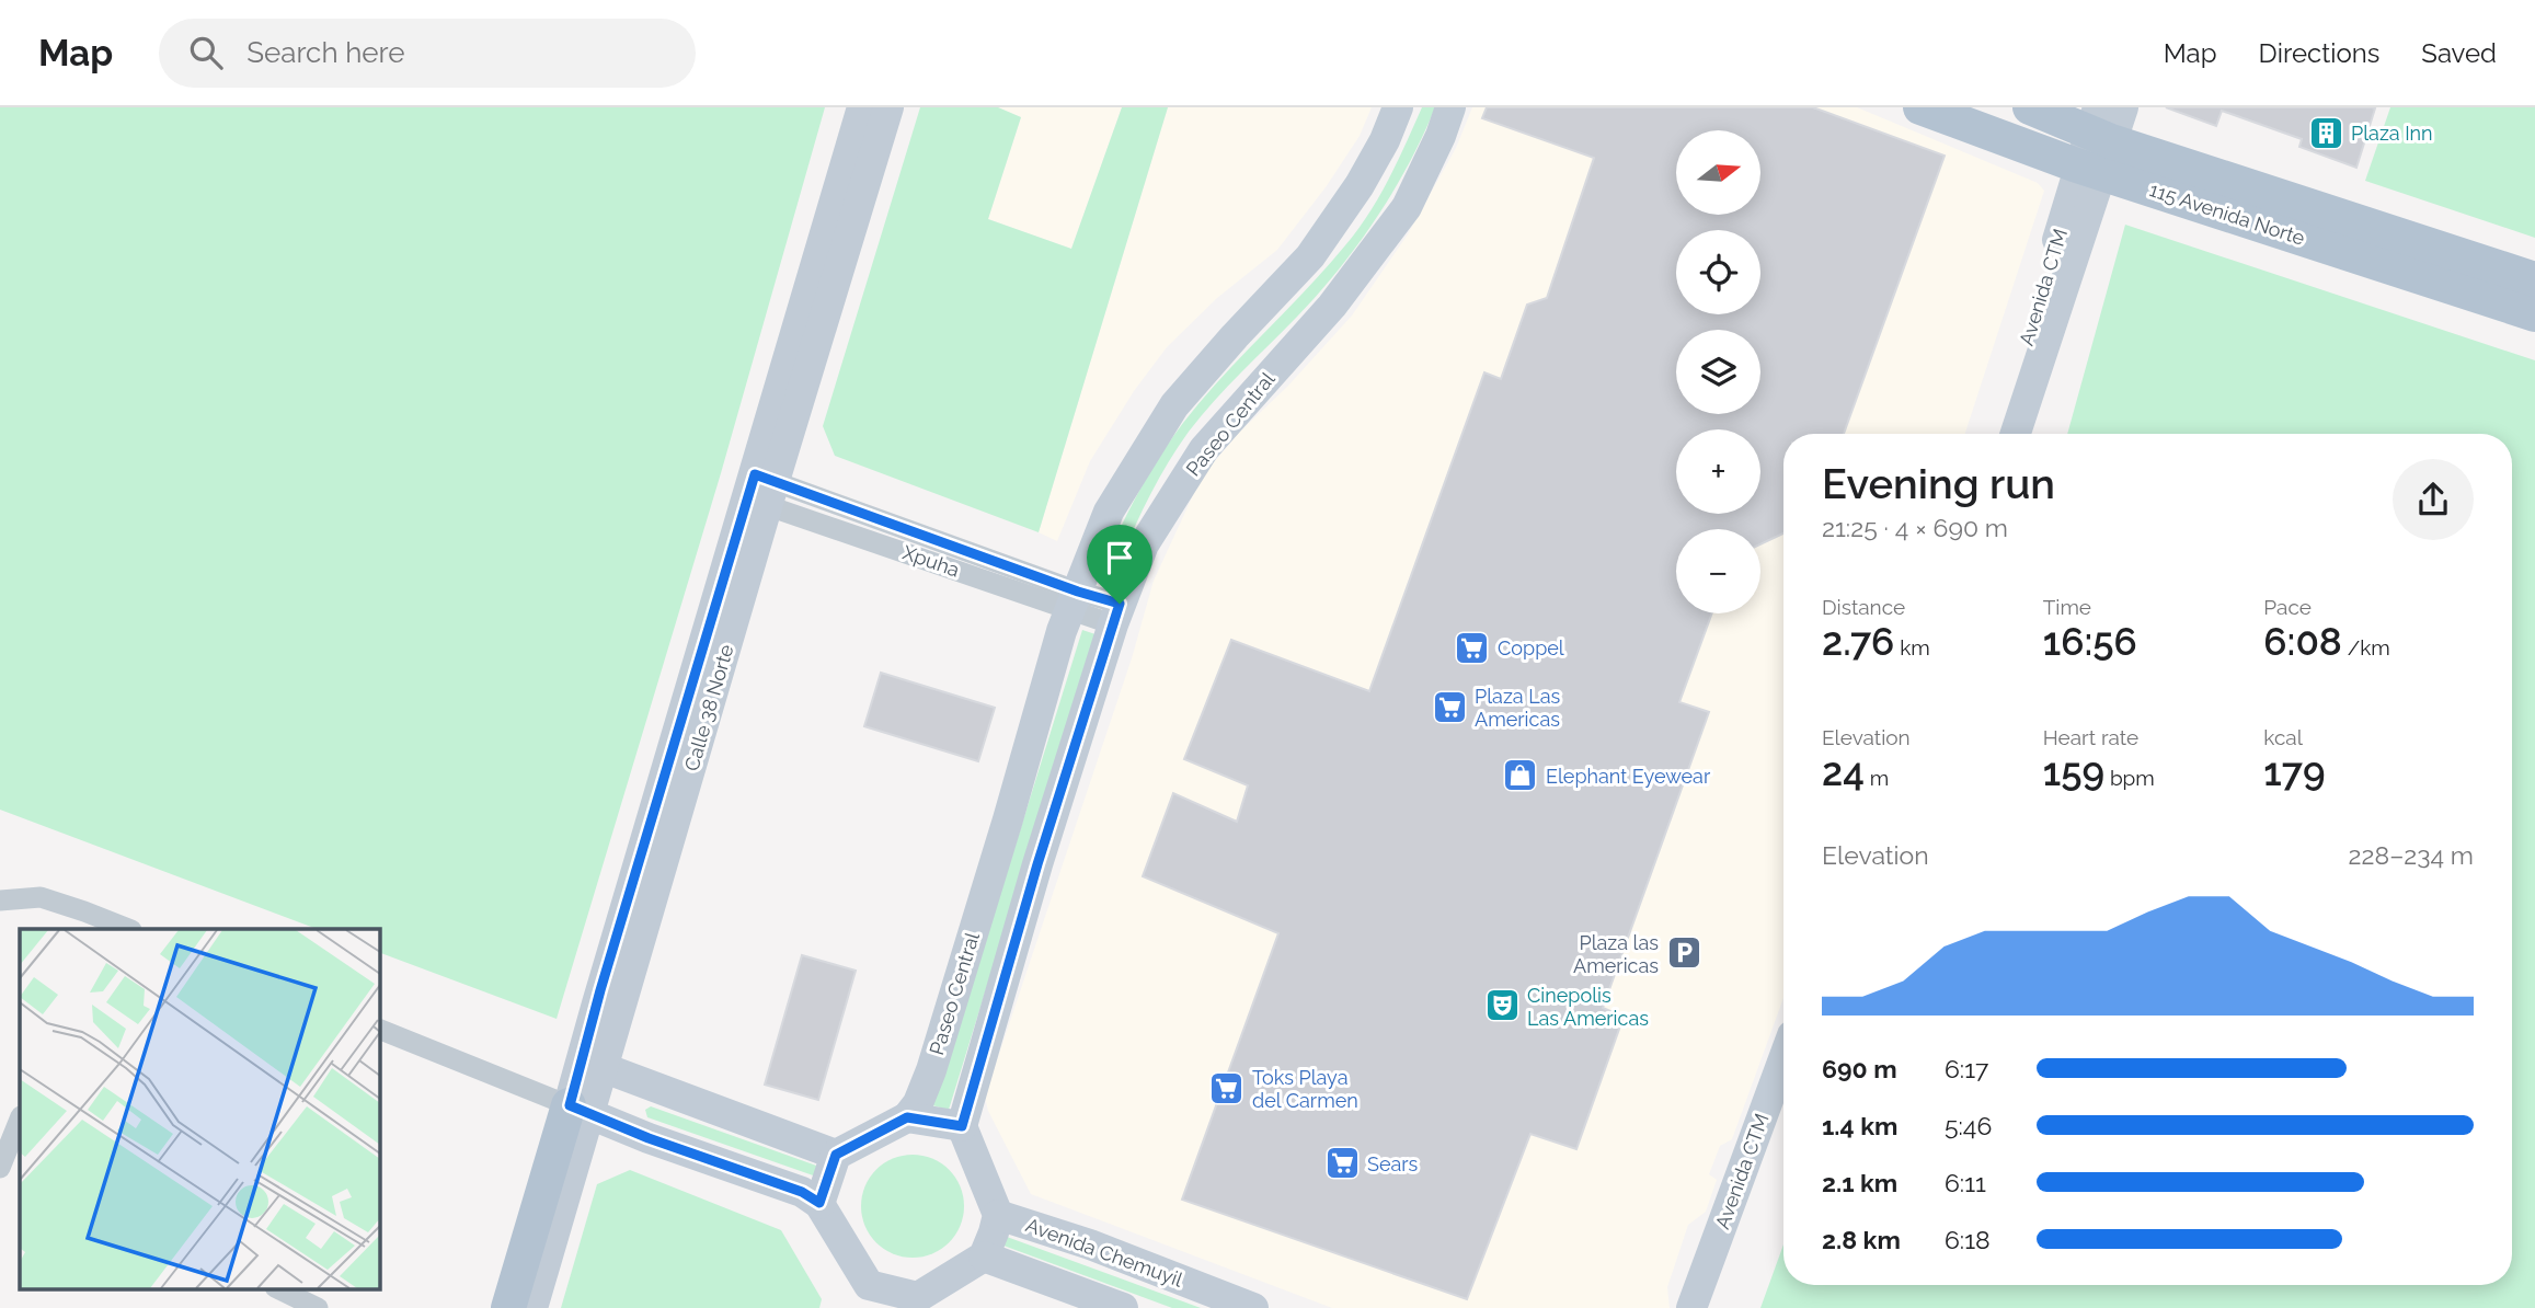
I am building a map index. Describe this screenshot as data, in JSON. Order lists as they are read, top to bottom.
{
  "streets": {
    "main road": [
      "115 Avenida Norte",
      "Avenida CTM",
      "Paseo Central",
      "Calle 38 Norte",
      "Avenida Chemuyil"
    ],
    "street": ["Xpuha"]
  },
  "crossings": [
    ["115 Avenida Norte", "Avenida CTM"],
    ["Paseo Central", "Xpuha"],
    ["Paseo Central", "Avenida Chemuyil"],
    ["Xpuha", "Calle 38 Norte"]
  ],
  "places": {
    "building": ["Plaza Inn"],
    "supermarket": [
      "Coppel",
      "Plaza Las Americas",
      "Toks Playa del Carmen",
      "Sears"
    ],
    "shop": ["Elephant Eyewear"],
    "parking": ["Plaza las Americas"],
    "theatre": ["Cinepolis Las Americas"]
  },
  "north": "right",
  "page": {
    "header": "Map",
    "search": "Search here",
    "nav": ["Map", "Directions", "Saved"],
    "map_buttons": ["+", "−"],
    "heading": ["Evening run", "21:25 · 4 × 690 m"],
    "stats": [
      ["Distance", "2.76 km"],
      ["Time", "16:56"],
      ["Pace", "6:08 /km"],
      ["Elevation", "24 m"],
      ["Heart rate", "159 bpm"],
      ["kcal", "179"]
    ],
    "chart": ["Elevation", "228–234 m"],
    "list": [
      {
        "name": "690 m",
        "note": "6:17"
      },
      {
        "name": "1.4 km",
        "note": "5:46"
      },
      {
        "name": "2.1 km",
        "note": "6:11"
      },
      {
        "name": "2.8 km",
        "note": "6:18"
      }
    ]
  }
}
